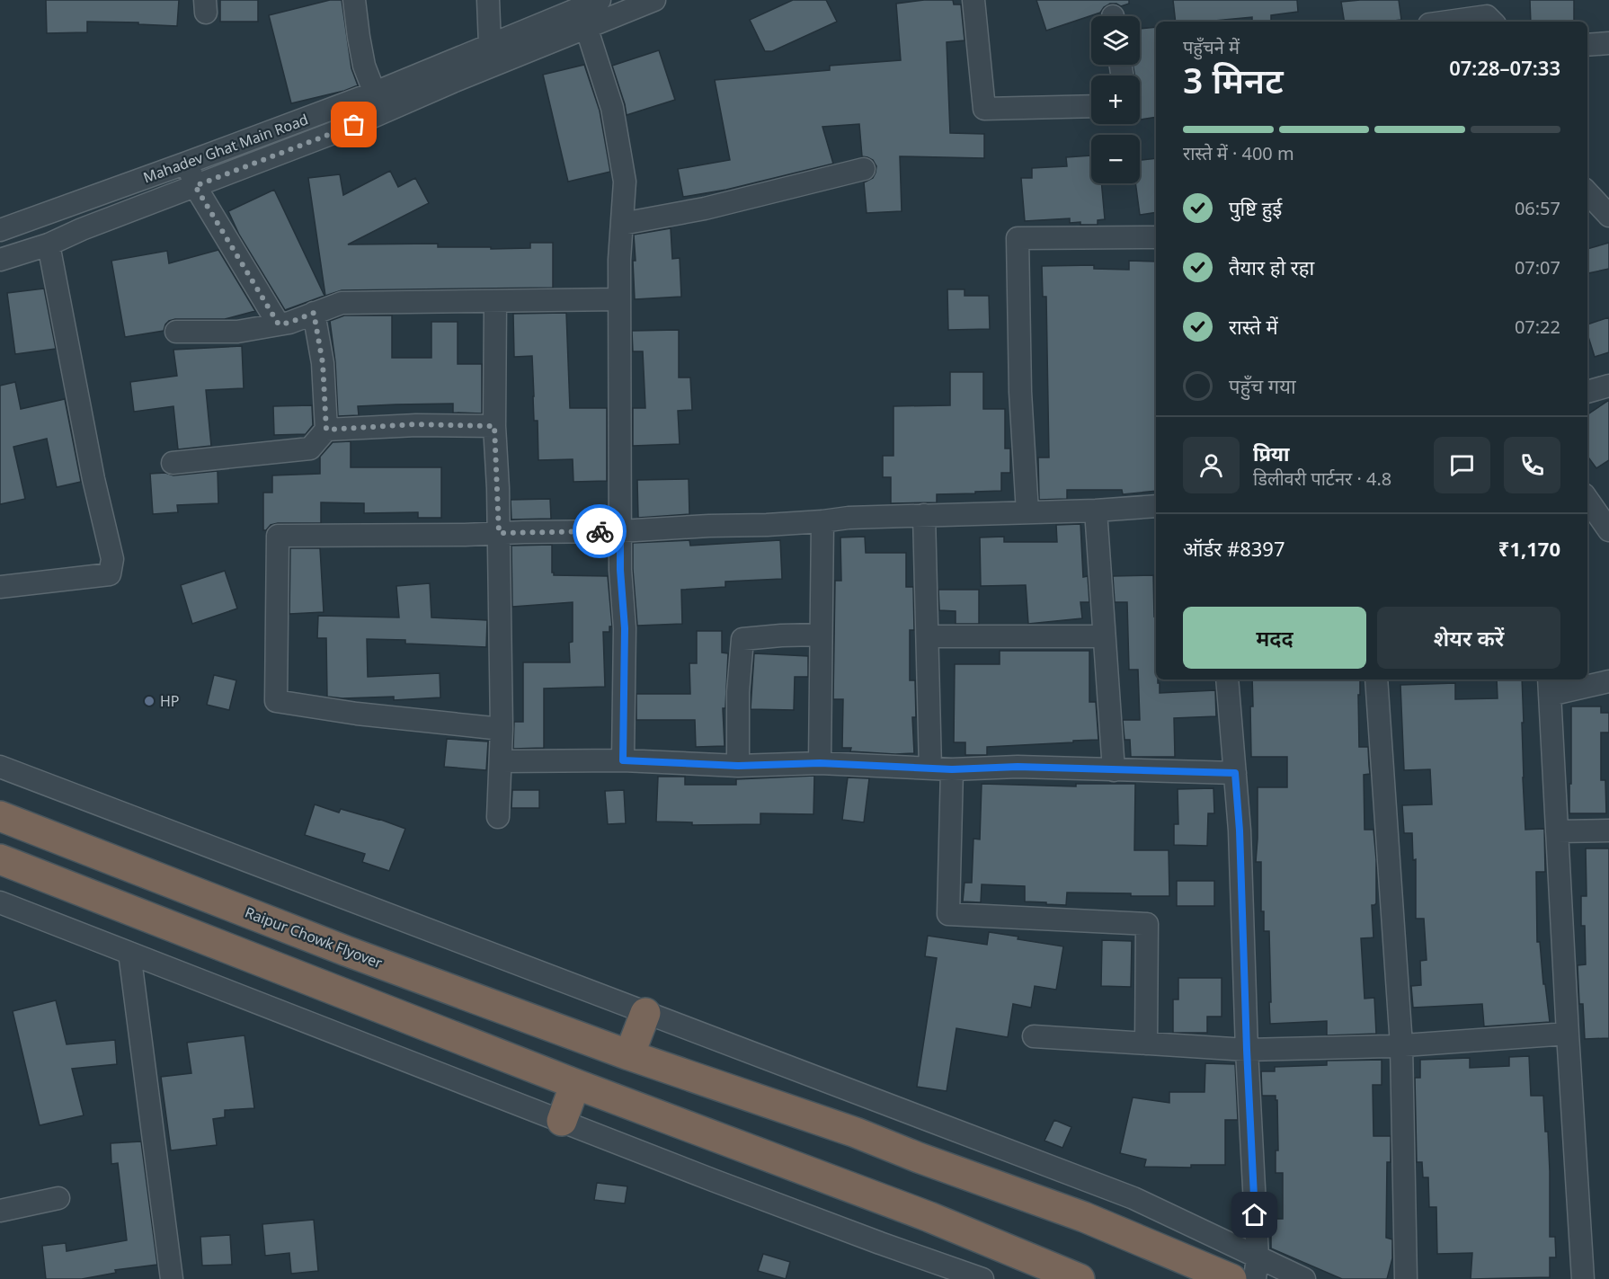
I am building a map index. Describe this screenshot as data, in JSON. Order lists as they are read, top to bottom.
{
  "streets": {
    "highway": ["Raipur Chowk Flyover"],
    "street": ["Mahadev Ghat Main Road"]
  },
  "places": ["HP"],
  "page": {
    "map_buttons": ["+", "−"],
    "heading": ["3 मिनट", "पहुँचने में", "07:28–07:33"],
    "panel": [
      "प्रिया",
      "डिलीवरी पार्टनर · 4.8",
      "ऑर्डर #8397",
      "₹1,170"
    ],
    "bar": "रास्ते में · 400 m",
    "list": [
      ["पुष्टि हुई", "06:57"],
      ["तैयार हो रहा", "07:07"],
      ["रास्ते में", "07:22"],
      "पहुँच गया"
    ],
    "buttons": ["मदद", "शेयर करें"]
  }
}
